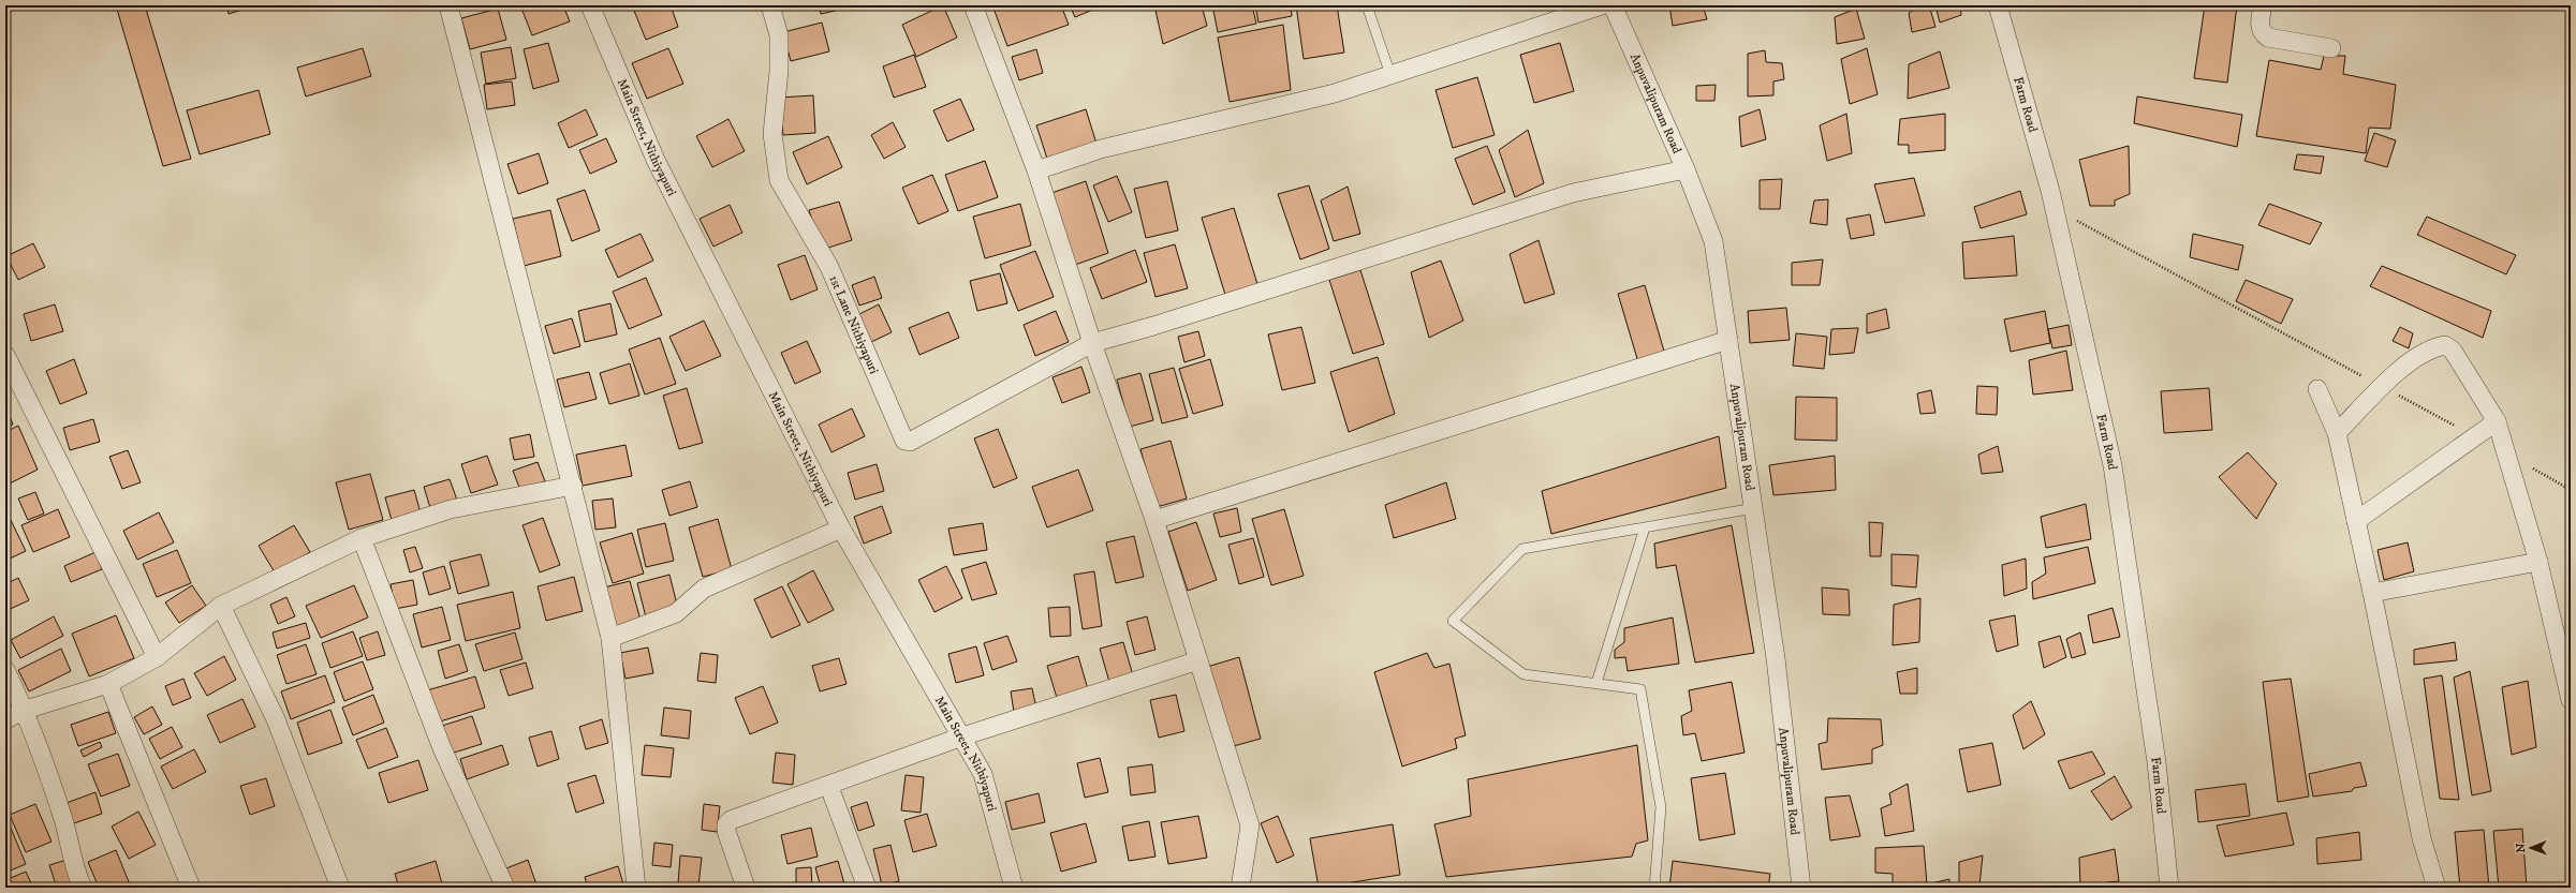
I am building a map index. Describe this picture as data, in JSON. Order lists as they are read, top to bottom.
{
  "streets": {
    "street": [
      "Anpuvalipuram Road",
      "Farm Road",
      "Main Street, Nithiyapuri",
      "1st Lane Nithiyapuri"
    ]
  },
  "north": "left"
}
